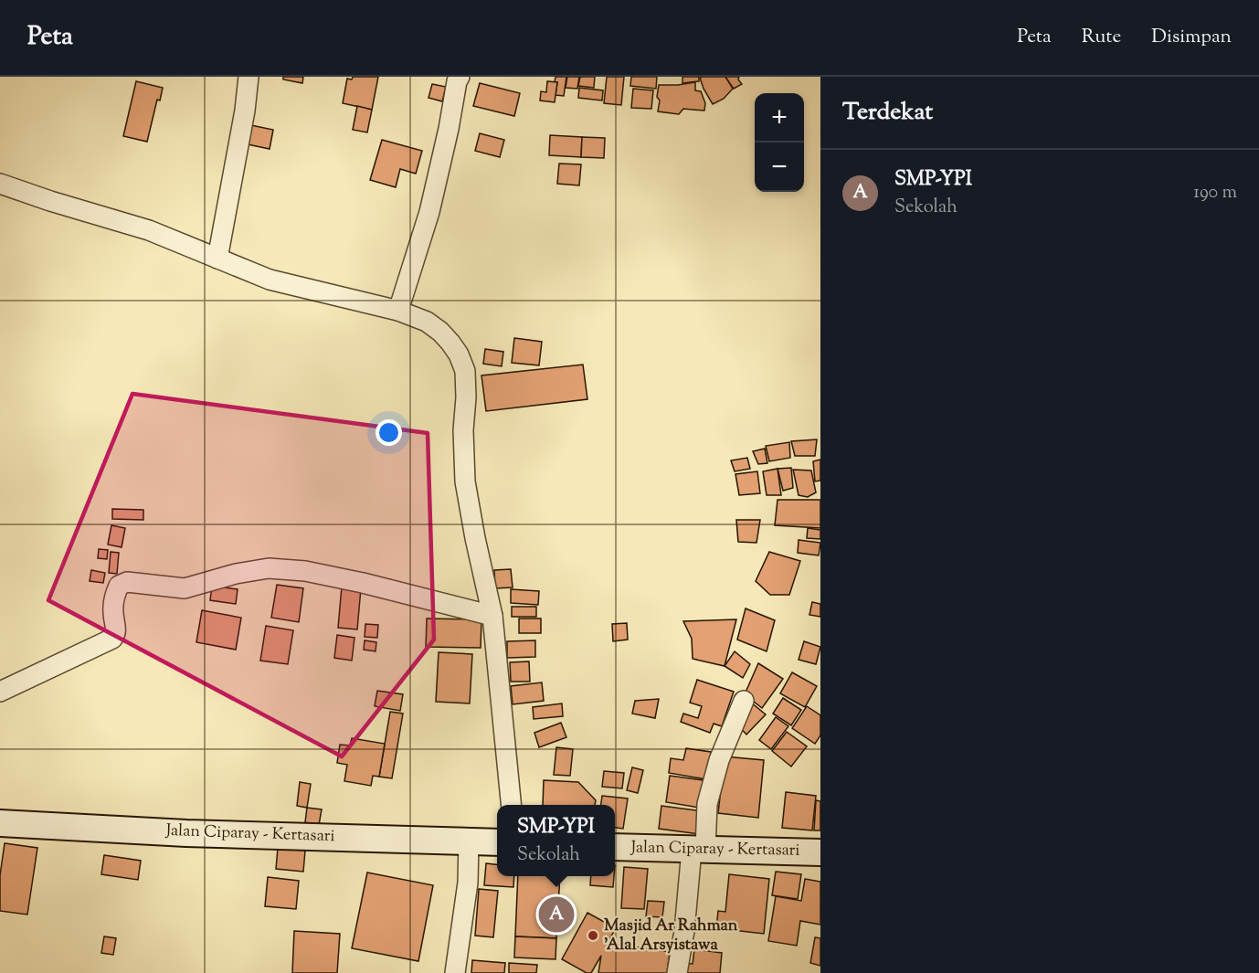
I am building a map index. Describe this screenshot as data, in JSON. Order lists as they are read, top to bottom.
{
  "streets": {
    "main road": ["Jalan Ciparay - Kertasari"]
  },
  "places": ["Masjid Ar Rahman 'Alal Arsyistawa"],
  "page": {
    "header": "Peta",
    "nav": ["Peta", "Rute", "Disimpan"],
    "heading": "Terdekat",
    "map_buttons": ["+", "−"],
    "list": [
      {
        "mark": "A",
        "name": "SMP-YPI",
        "note": "Sekolah",
        "value": "190 m"
      }
    ],
    "popup": ["SMP-YPI", "Sekolah"],
    "pins": "A"
  }
}
